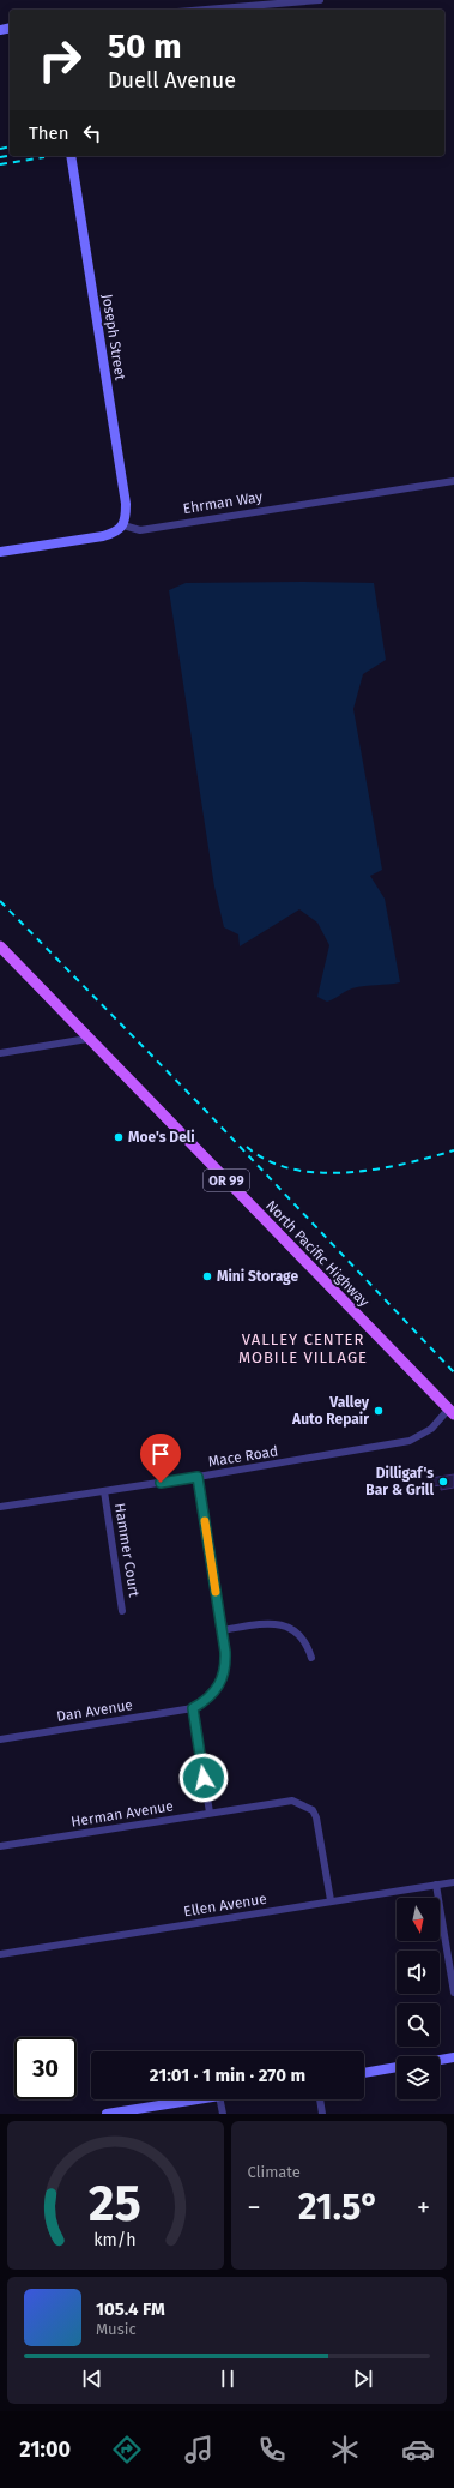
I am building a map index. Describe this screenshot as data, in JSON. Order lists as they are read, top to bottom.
{
  "streets": {
    "main road": ["OR 99", "North Pacific Highway"],
    "street": [
      "Joseph Street",
      "Ehrman Way",
      "Mace Road",
      "Hammer Court",
      "Dan Avenue",
      "Herman Avenue",
      "Ellen Avenue"
    ]
  },
  "crossings": [
    ["Joseph Street", "Ehrman Way"],
    ["North Pacific Highway", "Mace Road"],
    ["Mace Road", "Hammer Court"],
    ["Herman Avenue", "Ellen Avenue"]
  ],
  "districts": ["VALLEY CENTER MOBILE VILLAGE"],
  "places": [
    "Moe's Deli",
    "Mini Storage",
    "Valley Auto Repair",
    "Dilligaf's Bar & Grill"
  ],
  "north": "bottom",
  "page": {
    "turn": ["50 m", "Duell Avenue"],
    "then": "Then",
    "limit": "30",
    "trip": "21:01 · 1 min · 270 m",
    "tile": "Climate",
    "heat": ["−", "21.5°", "+"],
    "song": ["105.4 FM", "Music"],
    "tabs": "21:00",
    "gauge": ["25", "km/h"]
  }
}
